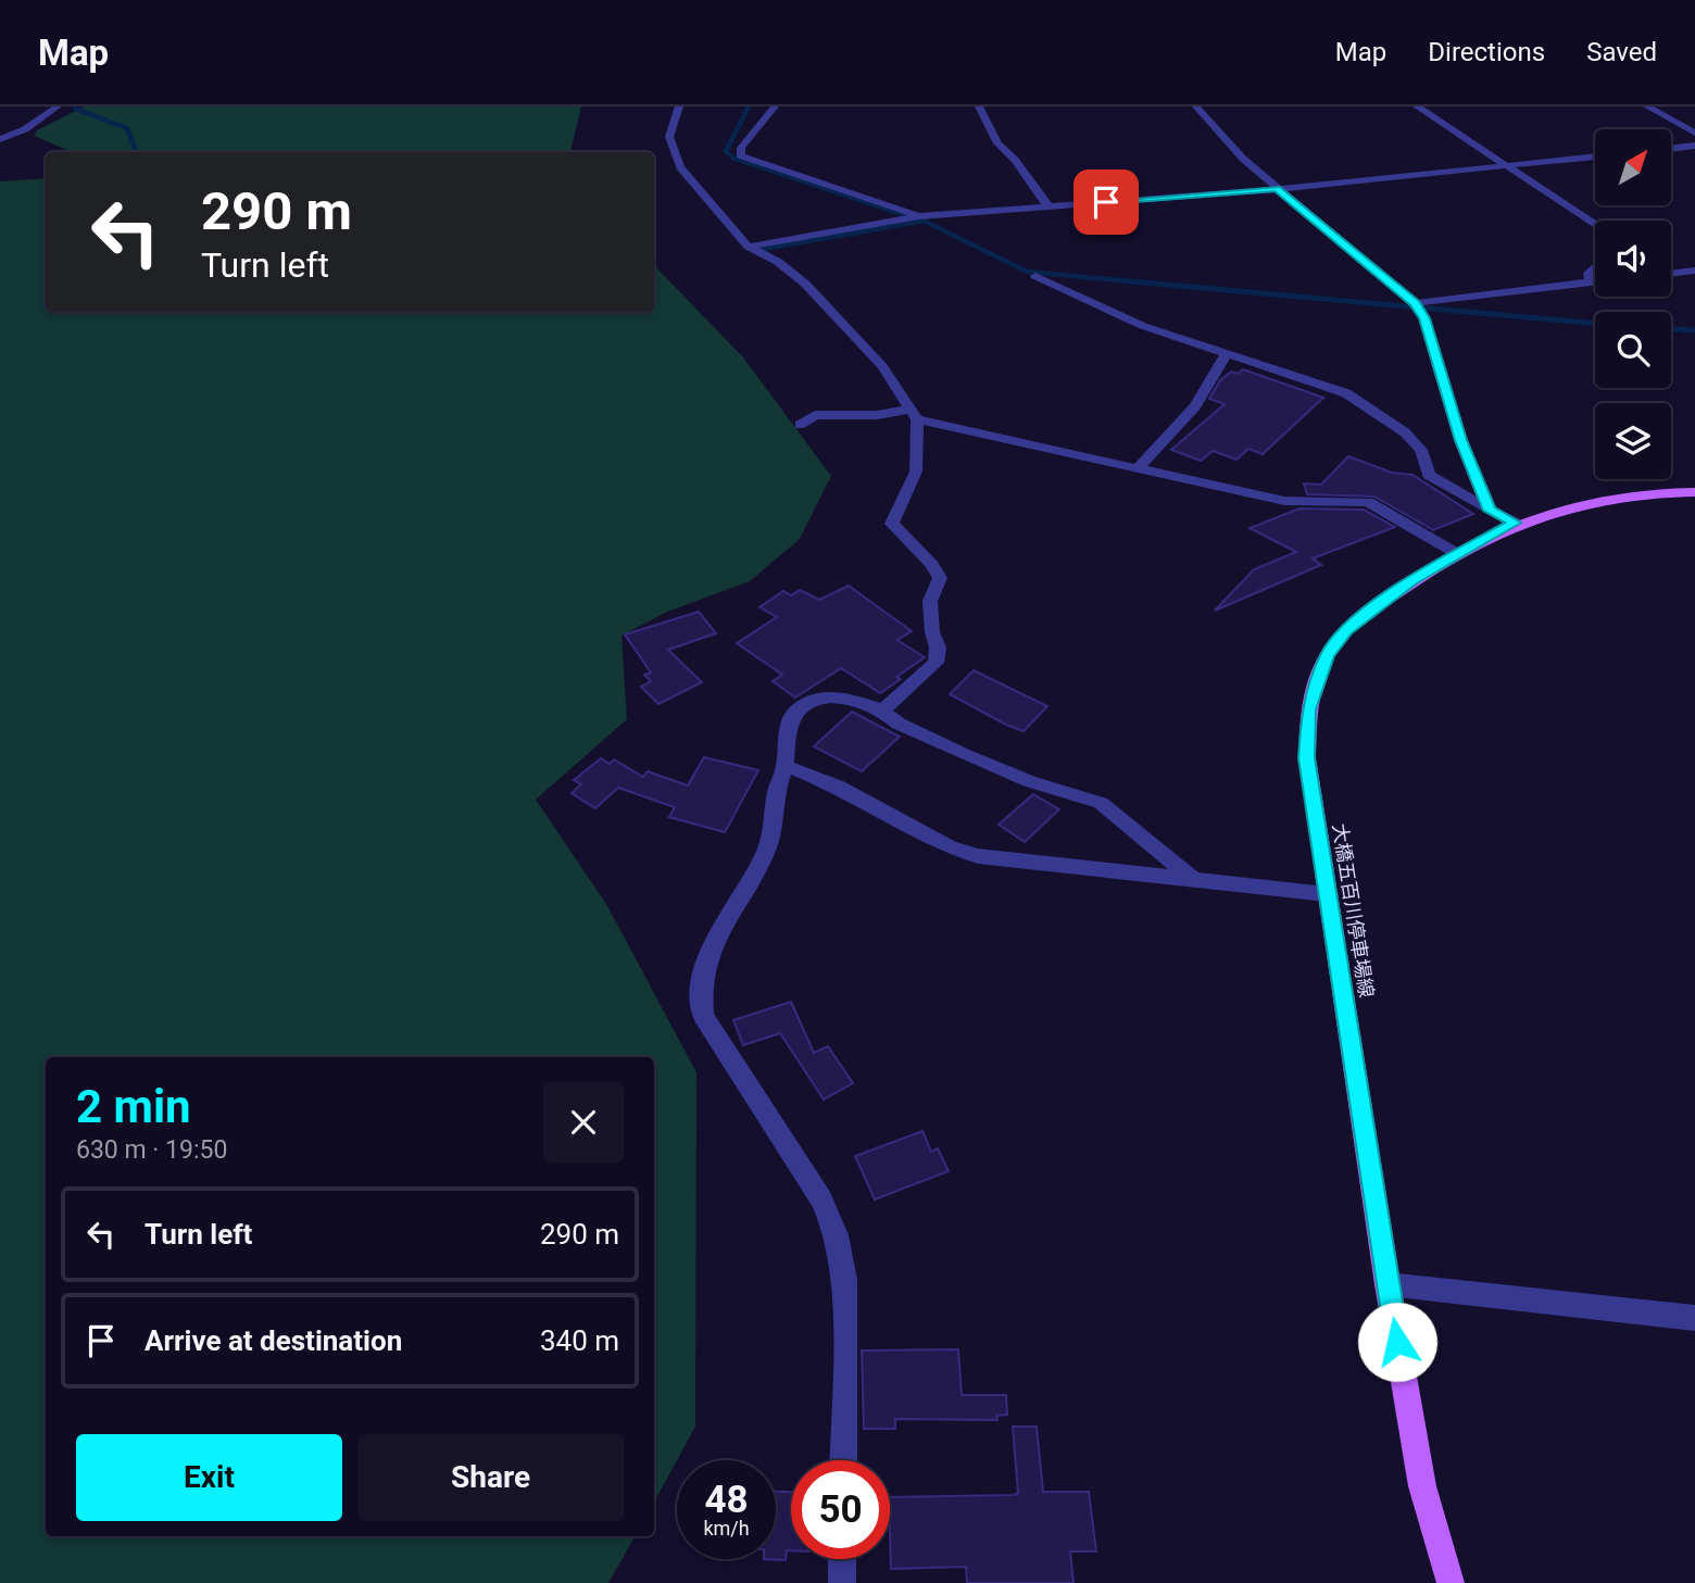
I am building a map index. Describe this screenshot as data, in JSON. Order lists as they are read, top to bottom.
{
  "streets": {
    "main road": ["大橋五百川停車場線"]
  },
  "north": "top right",
  "page": {
    "header": "Map",
    "nav": ["Map", "Directions", "Saved"],
    "turn": ["290 m", "Turn left"],
    "heading": ["2 min", "630 m · 19:50"],
    "list": [
      {
        "name": "Turn left",
        "value": "290 m"
      },
      {
        "name": "Arrive at destination",
        "value": "340 m"
      }
    ],
    "buttons": ["Exit", "Share"],
    "speed": "48 km/h",
    "limit": "50"
  }
}
